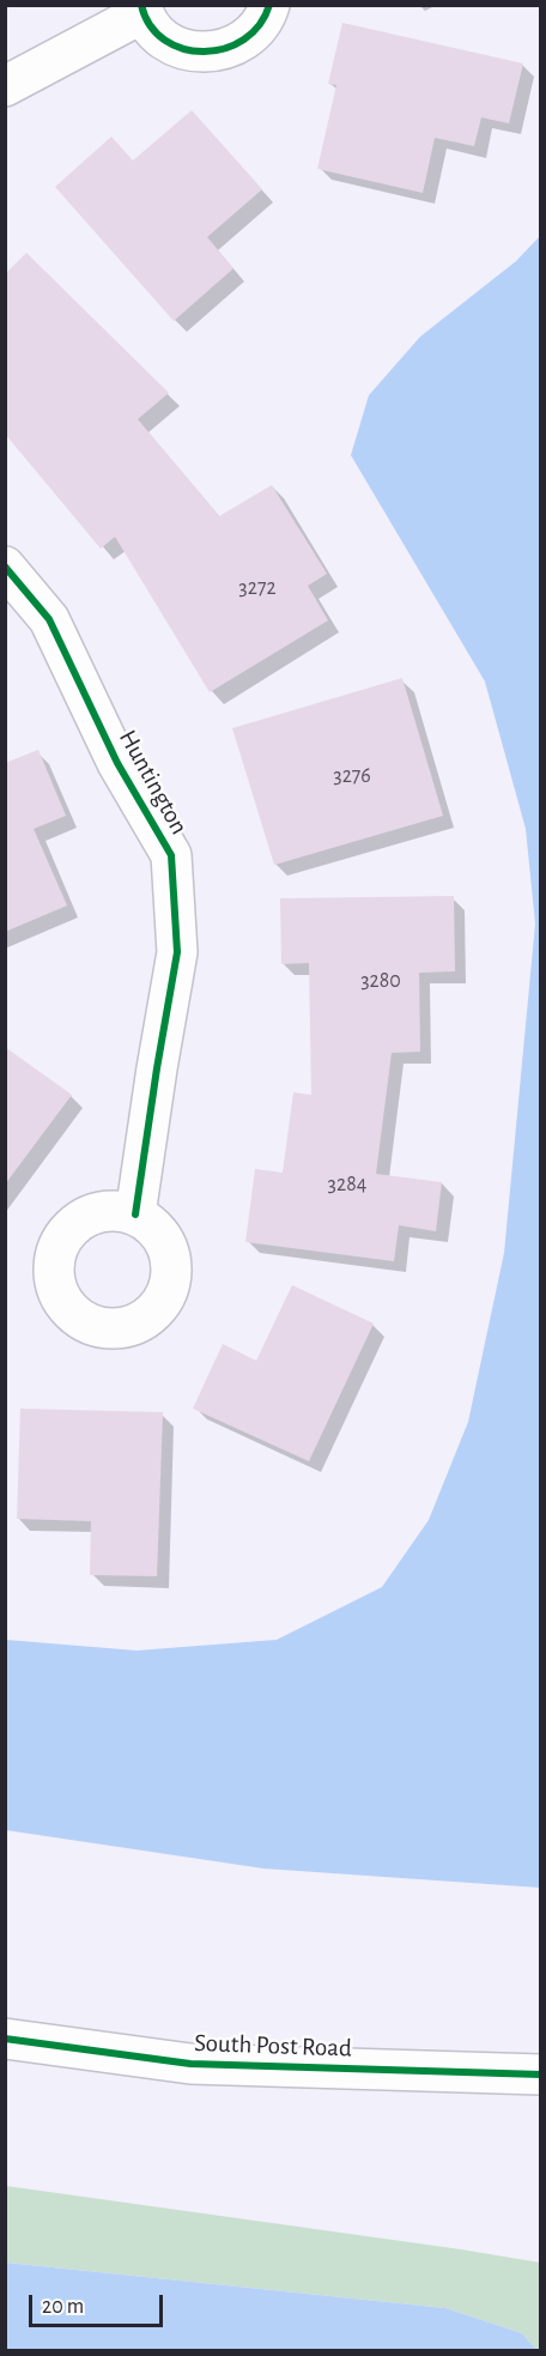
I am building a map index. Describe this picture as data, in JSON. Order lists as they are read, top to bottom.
{
  "streets": {
    "street": ["Huntington", "South Post Road"]
  },
  "house_numbers": [
    "3272",
    "3276",
    "3280",
    "3284"
  ],
  "scale_bar": "20 m"
}
